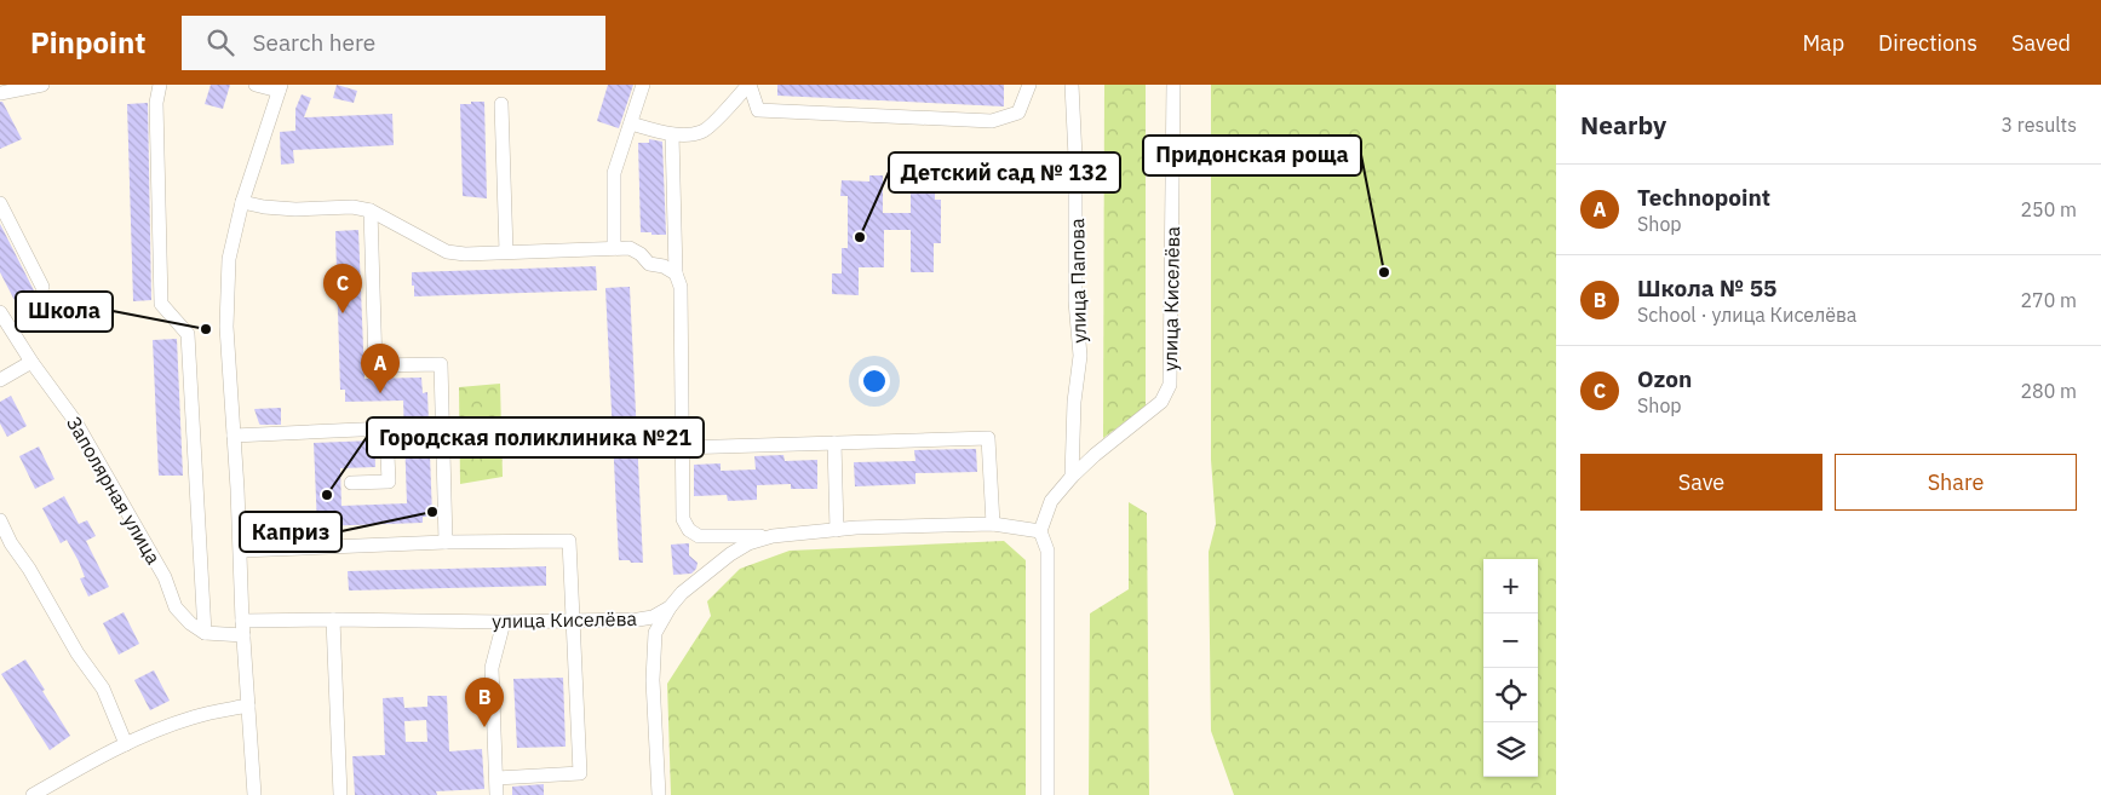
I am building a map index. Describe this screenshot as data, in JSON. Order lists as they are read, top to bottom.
{
  "streets": {
    "street": ["улица Папова", "улица Киселёва", "Заполярная улица"]
  },
  "crossings": [
    ["улица Папова", "улица Киселёва"]
  ],
  "places": [
    "Детский сад № 132",
    "Придонская роща",
    "Школа",
    "Городская поликлиника №21",
    "Каприз"
  ],
  "page": {
    "header": "Pinpoint",
    "search": "Search here",
    "nav": ["Map", "Directions", "Saved"],
    "heading": ["Nearby", "3 results"],
    "list": [
      {
        "mark": "A",
        "name": "Technopoint",
        "note": "Shop",
        "value": "250 m"
      },
      {
        "mark": "B",
        "name": "Школа № 55",
        "note": "School · улица Киселёва",
        "value": "270 m"
      },
      {
        "mark": "C",
        "name": "Ozon",
        "note": "Shop",
        "value": "280 m"
      }
    ],
    "pins": ["C", "A", "B"],
    "buttons": ["Save", "Share"],
    "map_buttons": ["+", "−"]
  }
}
